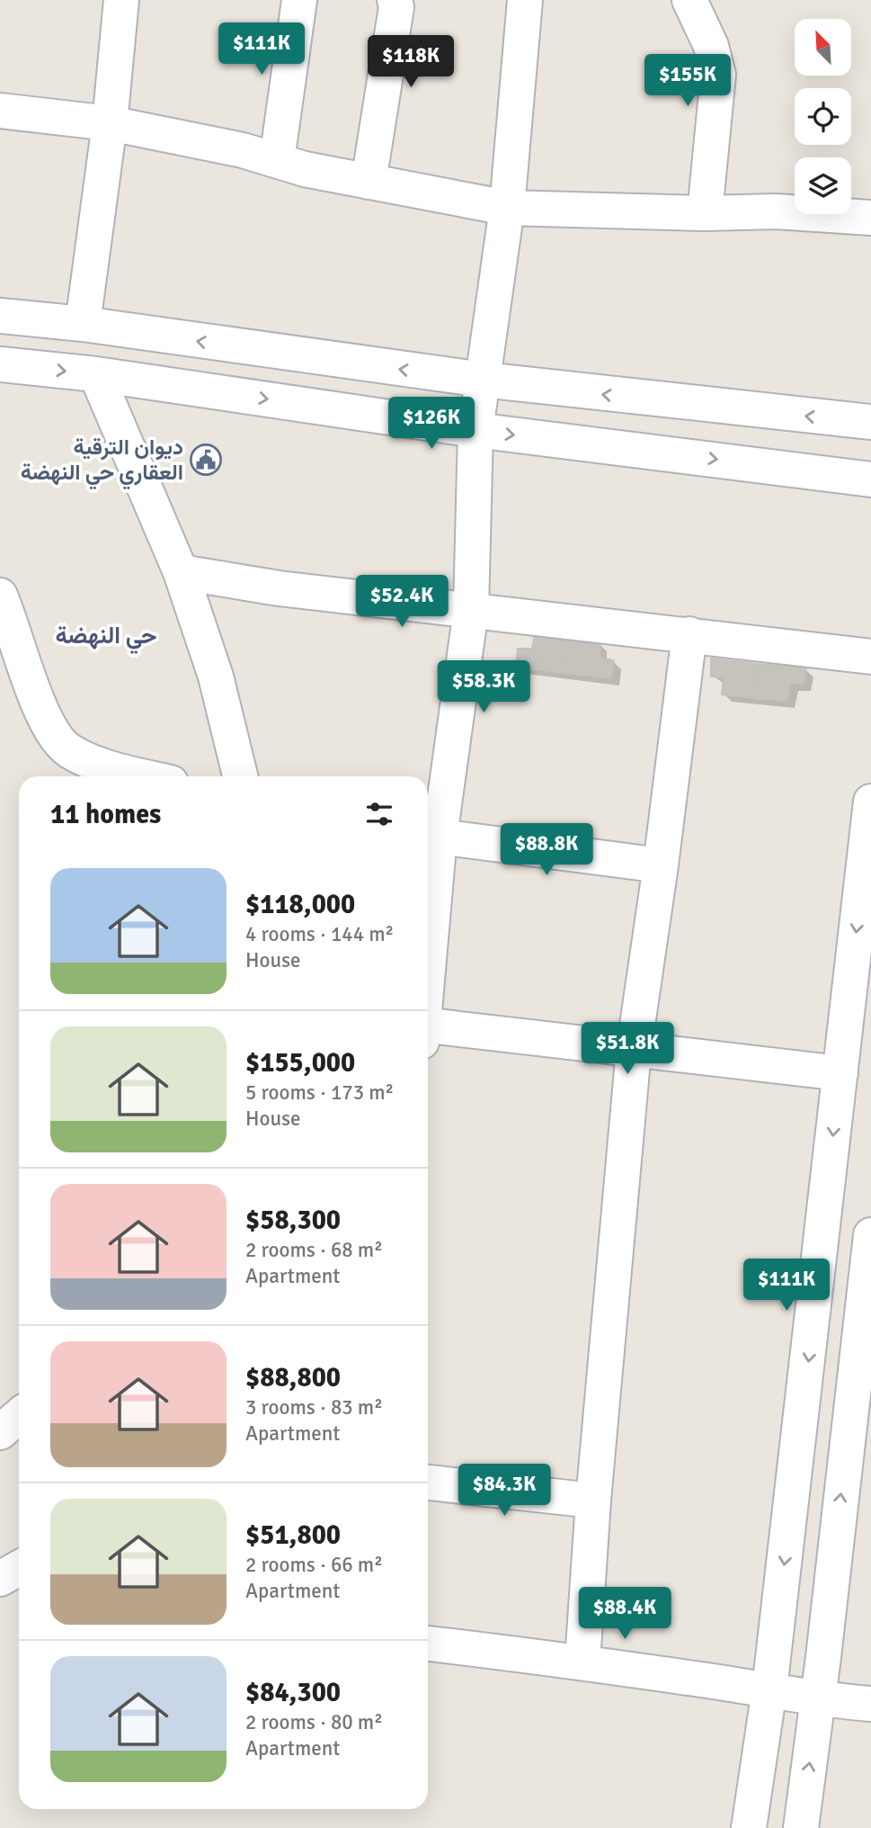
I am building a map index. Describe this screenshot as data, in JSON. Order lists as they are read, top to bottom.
{
  "districts": ["حي النهضة"],
  "places": {
    "public building": ["ديوان الترقية العقاري حي النهضة"]
  },
  "north": "top left",
  "page": {
    "price": [
      "$111K",
      "$118K",
      "$155K",
      "$126K",
      "$52.4K",
      "$58.3K",
      "$88.8K",
      "$51.8K",
      "$111K",
      "$84.3K",
      "$88.4K"
    ],
    "heading": "11 homes",
    "list": [
      {
        "name": "$118,000",
        "note": "4 rooms · 144 m² · House"
      },
      {
        "name": "$155,000",
        "note": "5 rooms · 173 m² · House"
      },
      {
        "name": "$58,300",
        "note": "2 rooms · 68 m² · Apartment"
      },
      {
        "name": "$88,800",
        "note": "3 rooms · 83 m² · Apartment"
      },
      {
        "name": "$51,800",
        "note": "2 rooms · 66 m² · Apartment"
      },
      {
        "name": "$84,300",
        "note": "2 rooms · 80 m² · Apartment"
      }
    ]
  }
}
